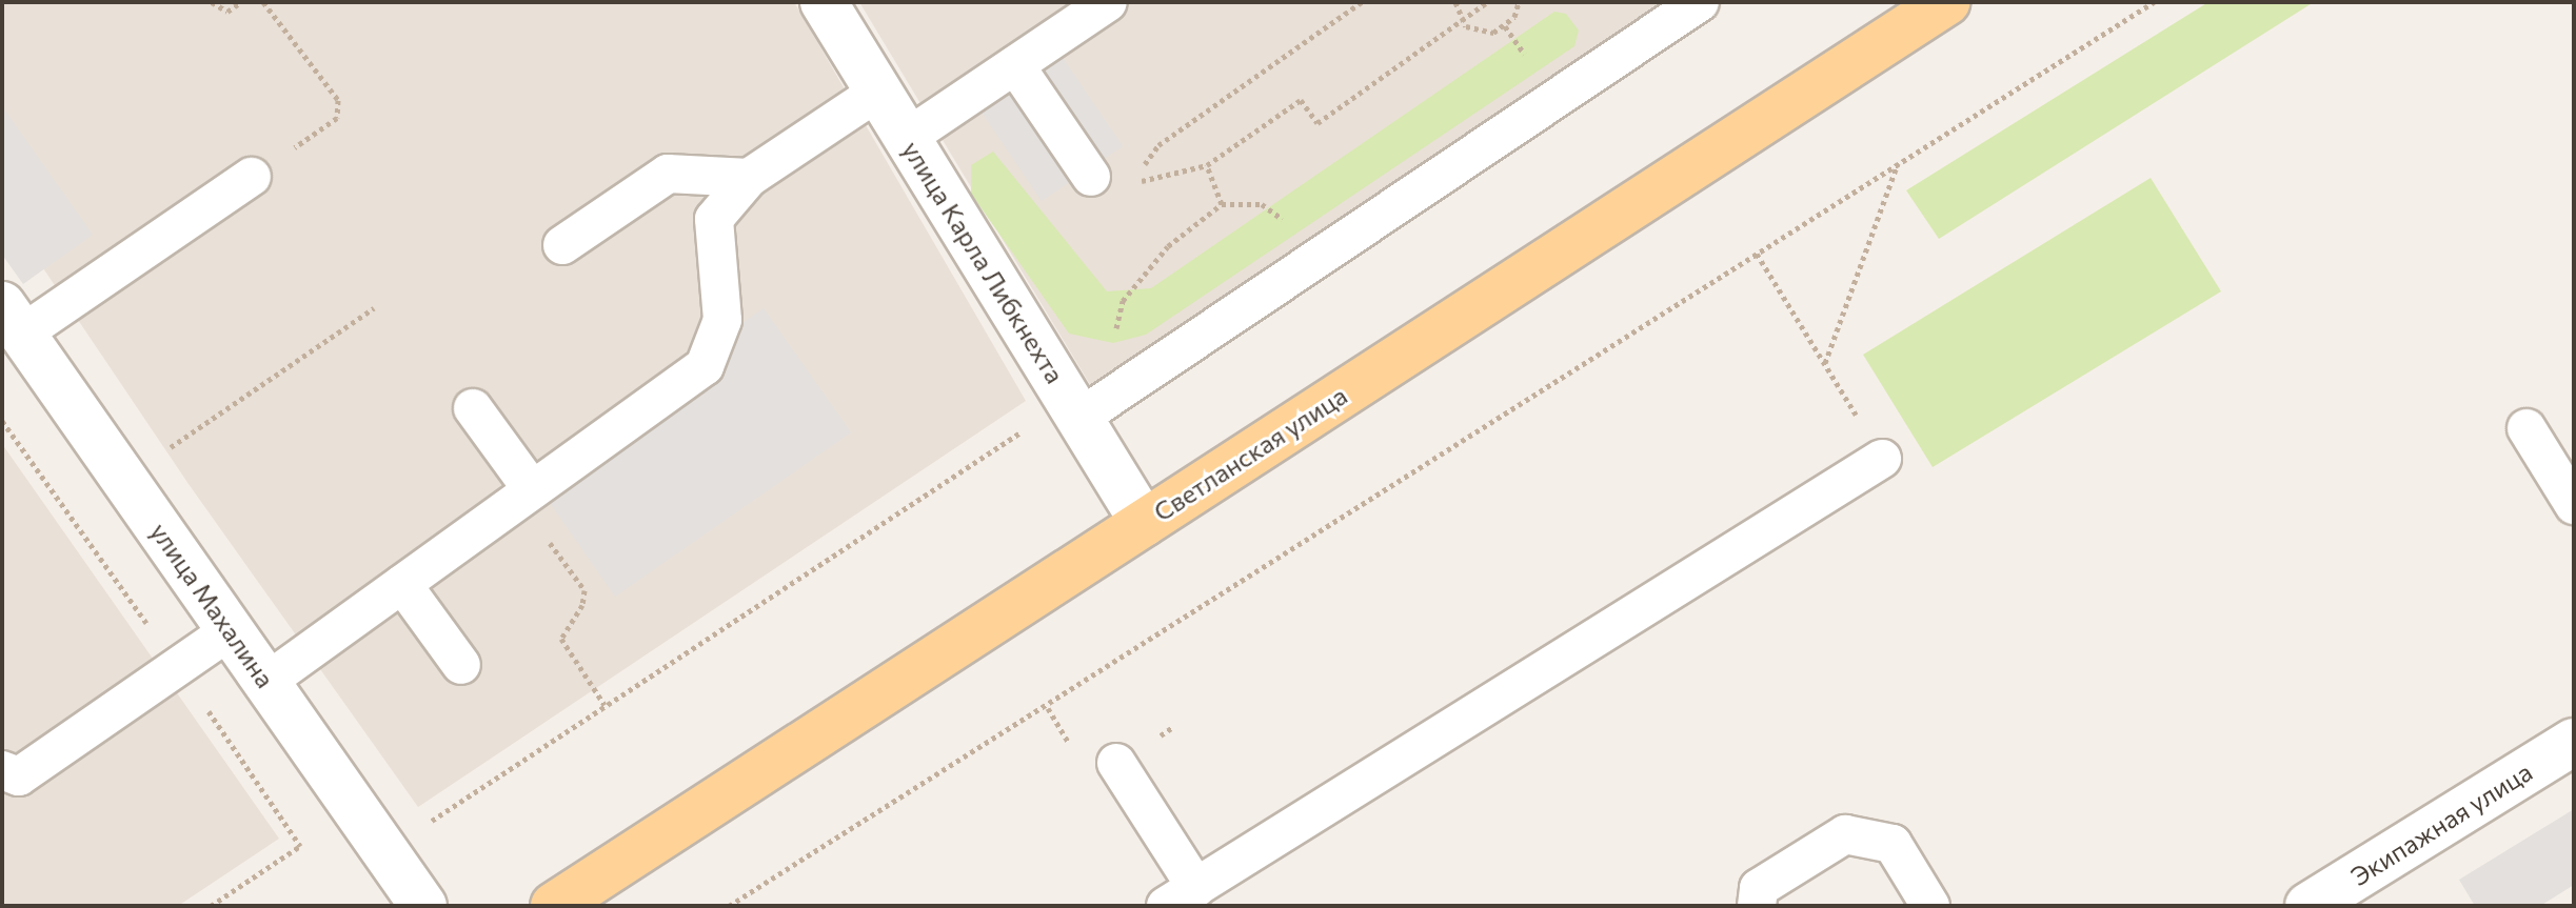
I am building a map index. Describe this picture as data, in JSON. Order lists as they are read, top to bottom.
{
  "streets": {
    "main road": ["Светланская улица"],
    "street": ["улица Карла Либкнехта", "улица Махалина", "Экипажная улица"]
  },
  "crossings": [
    ["улица Карла Либкнехта", "Светланская улица"]
  ]
}
